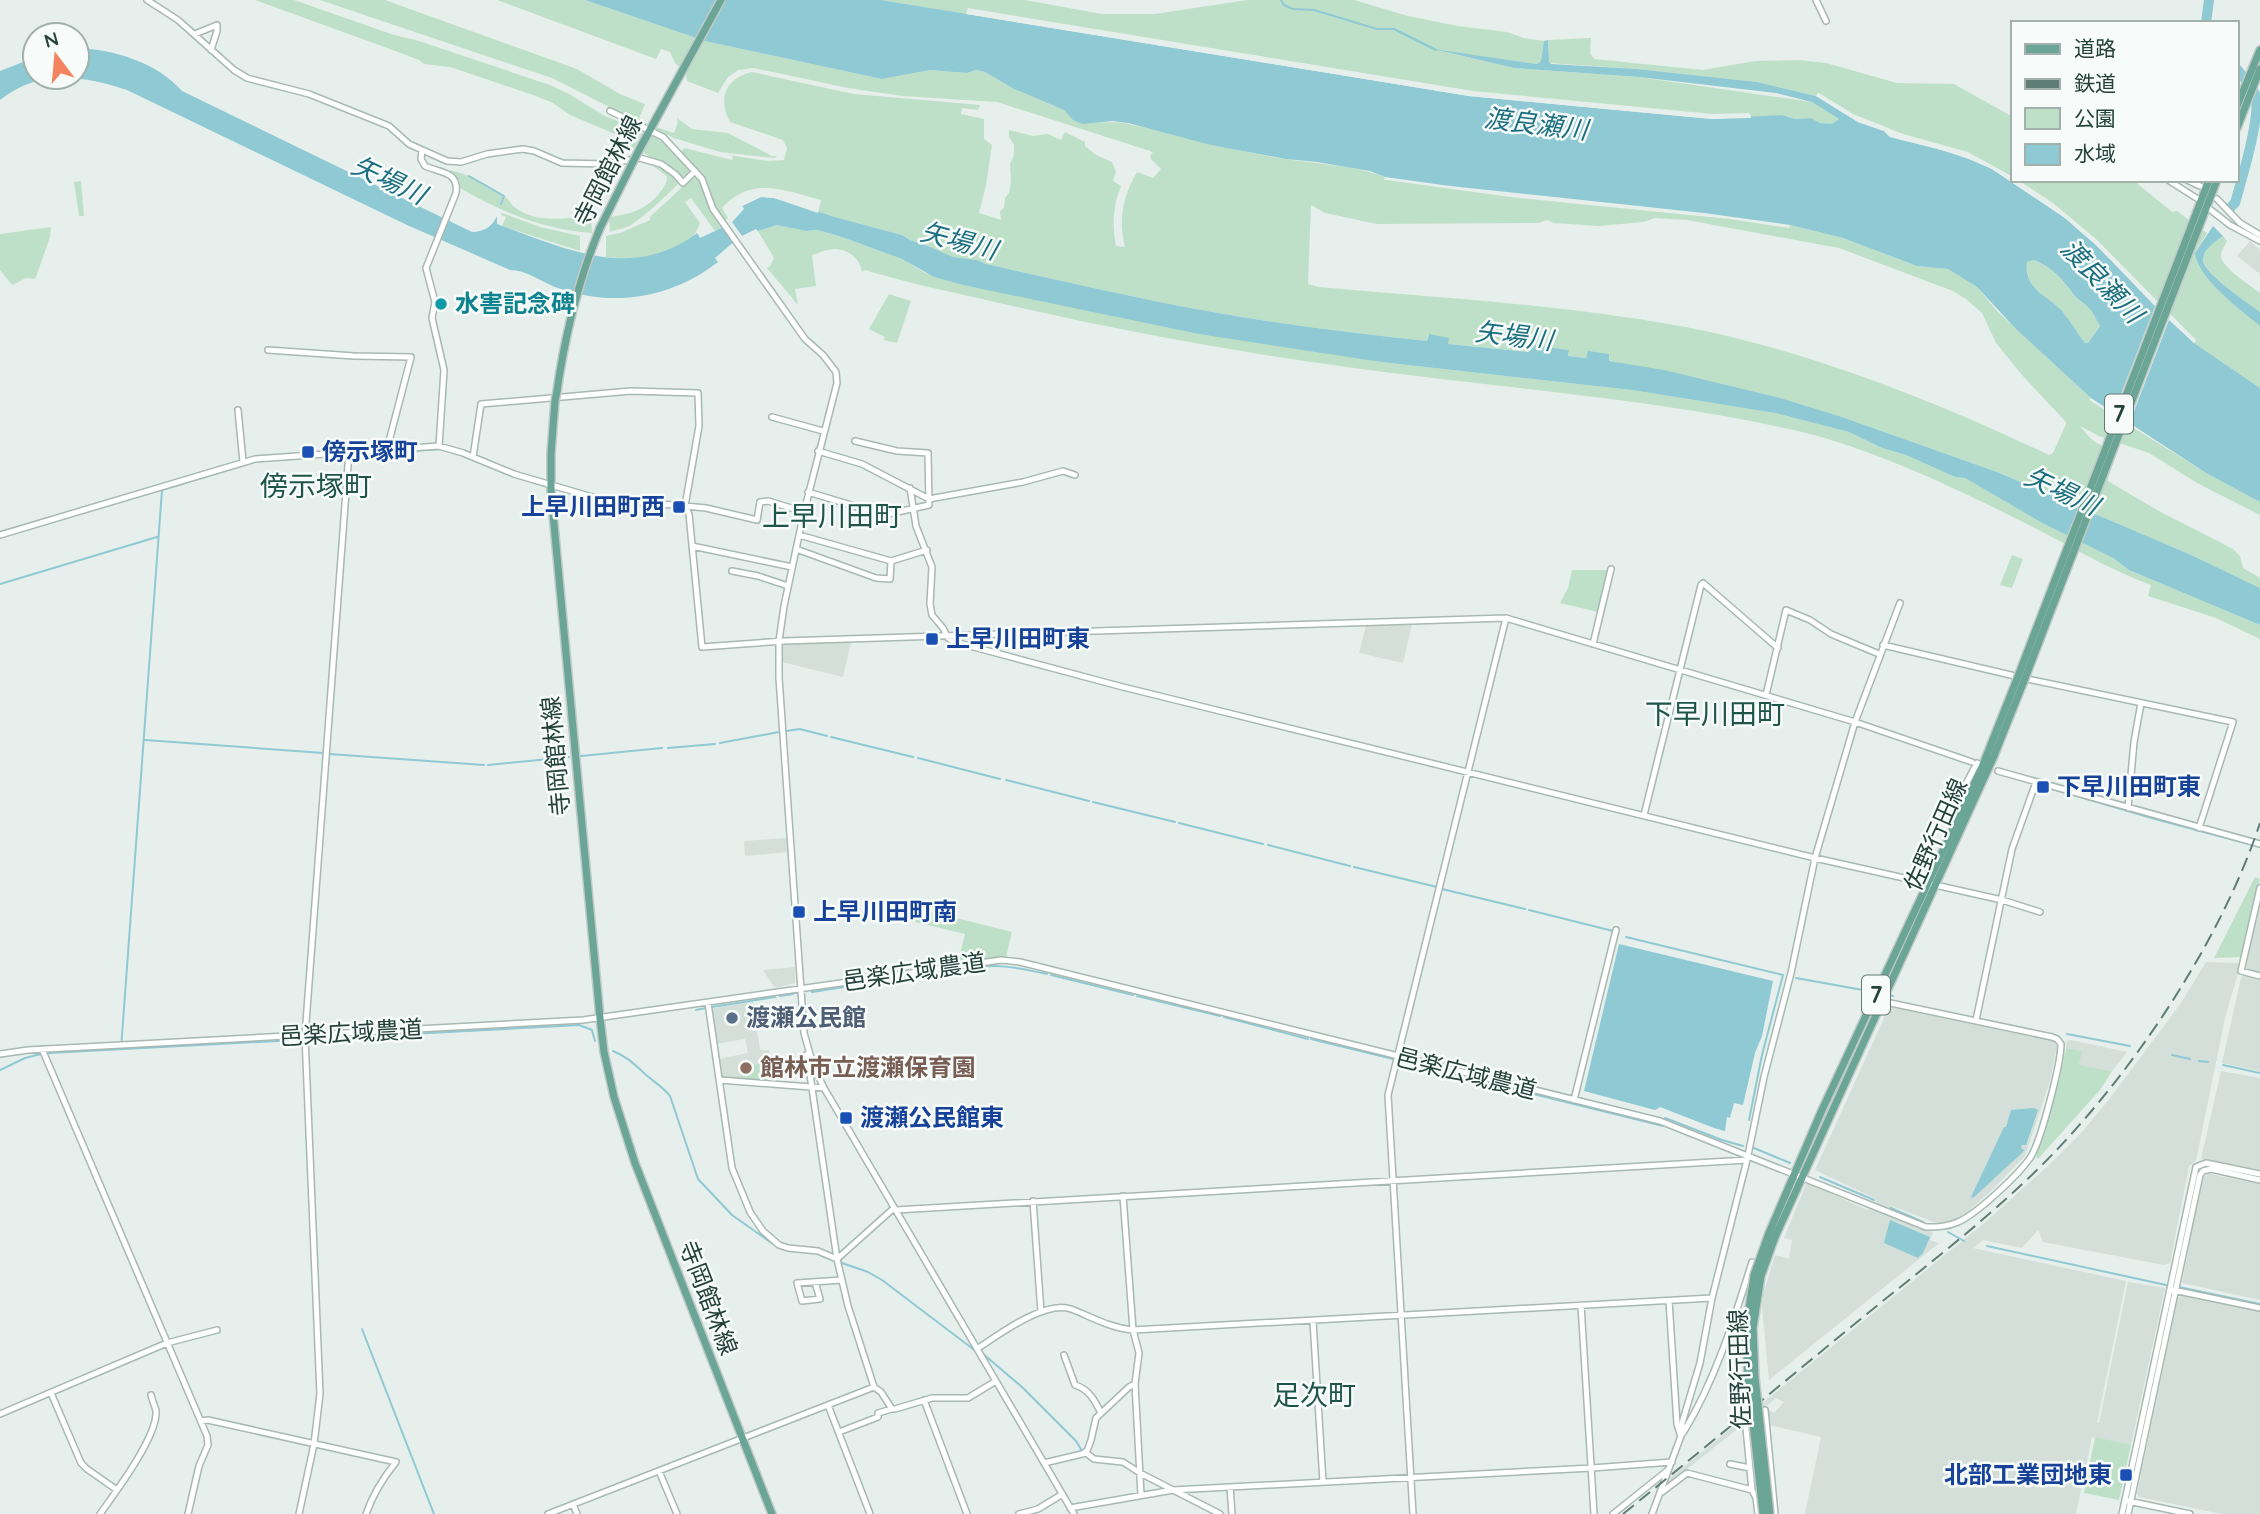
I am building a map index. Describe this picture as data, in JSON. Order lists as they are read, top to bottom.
{
  "streets": {
    "main road": ["寺岡館林線", "7", "佐野行田線"],
    "street": ["邑楽広域農道"]
  },
  "crossings": [
    ["寺岡館林線", "邑楽広域農道"],
    ["佐野行田線", "邑楽広域農道"]
  ],
  "districts": [
    "傍示塚町",
    "上早川田町",
    "下早川田町",
    "足次町"
  ],
  "water": ["渡良瀬川", "矢場川"],
  "places": {
    "other": ["水害記念碑", "渡瀬公民館", "館林市立渡瀬保育園"],
    "transit": [
      "傍示塚町",
      "上早川田町西",
      "上早川田町東",
      "下早川田町東",
      "上早川田町南",
      "渡瀬公民館東",
      "北部工業団地東"
    ]
  },
  "legend": [
    "道路",
    "鉄道",
    "公園",
    "水域"
  ],
  "north": "top"
}
